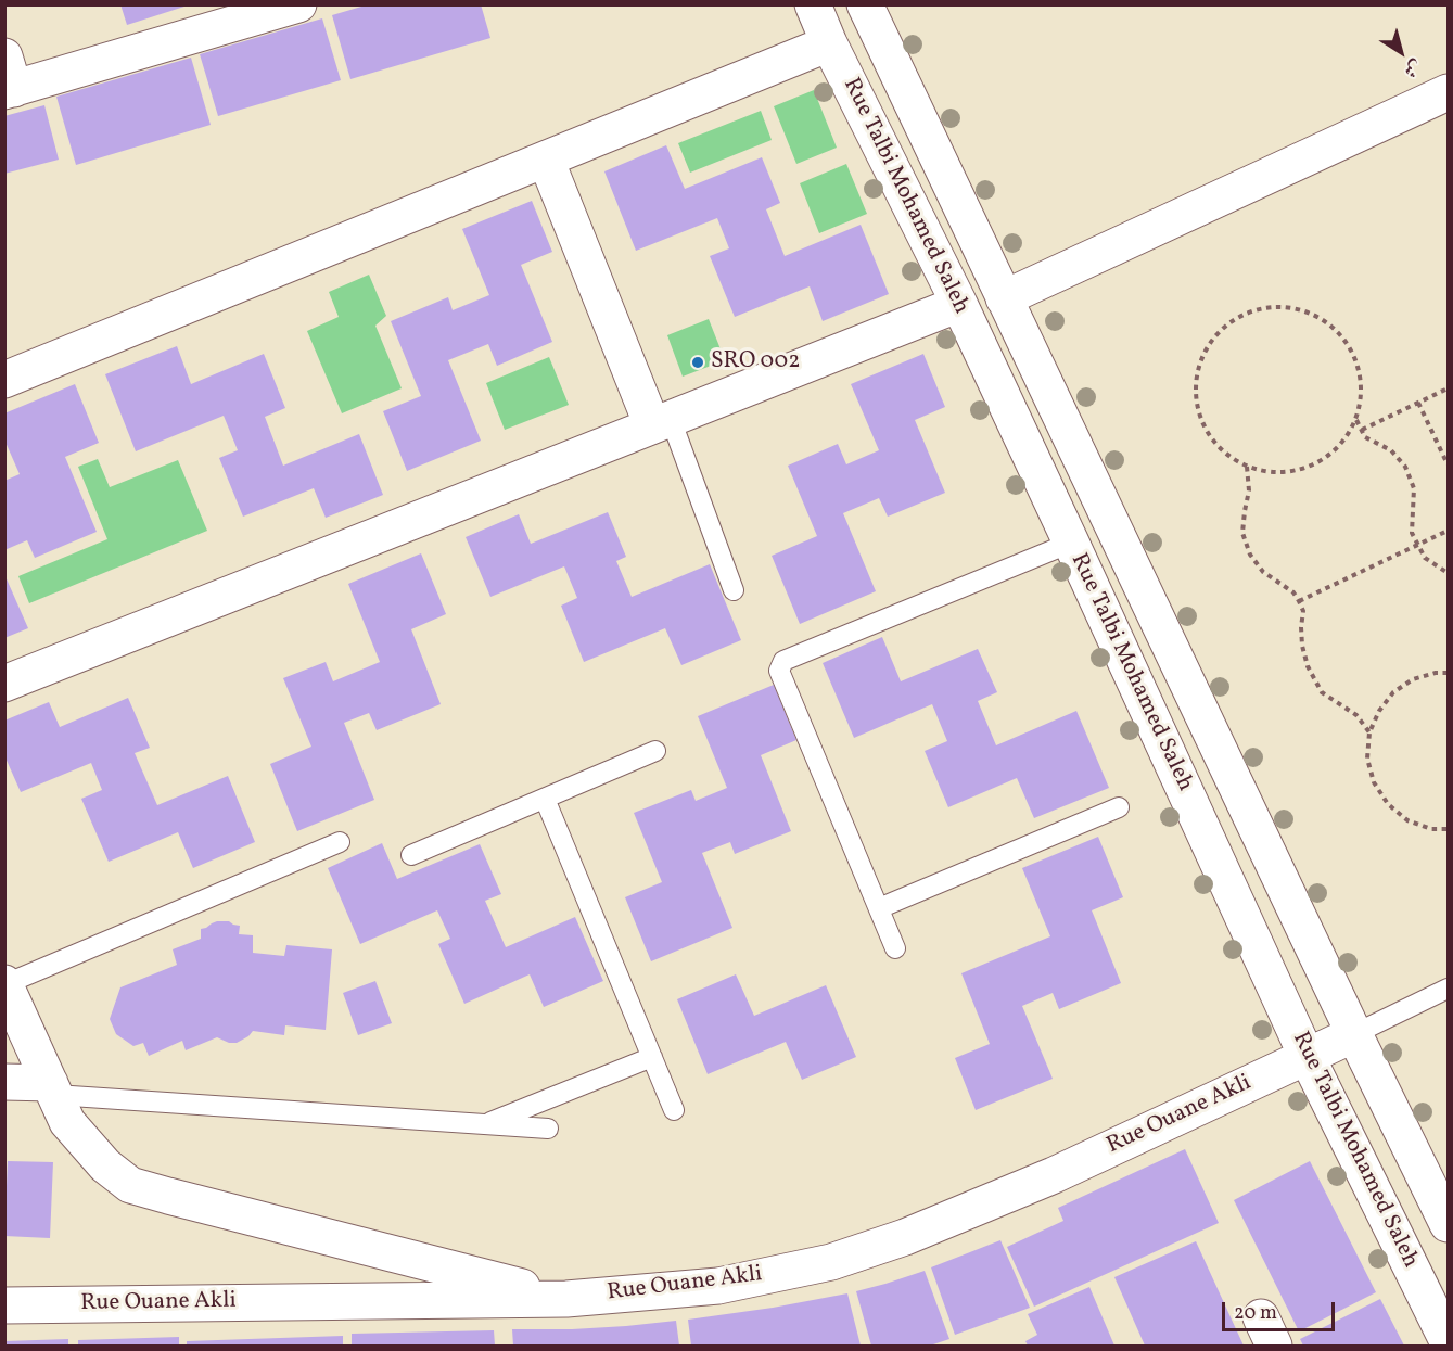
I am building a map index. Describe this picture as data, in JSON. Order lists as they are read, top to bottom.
{
  "streets": {
    "street": ["Rue Talbi Mohamed Saleh", "Rue Ouane Akli"]
  },
  "crossings": [
    ["Rue Talbi Mohamed Saleh", "Rue Ouane Akli"]
  ],
  "places": ["SRO 002"],
  "scale_bar": "20 m",
  "north": "bottom right"
}
